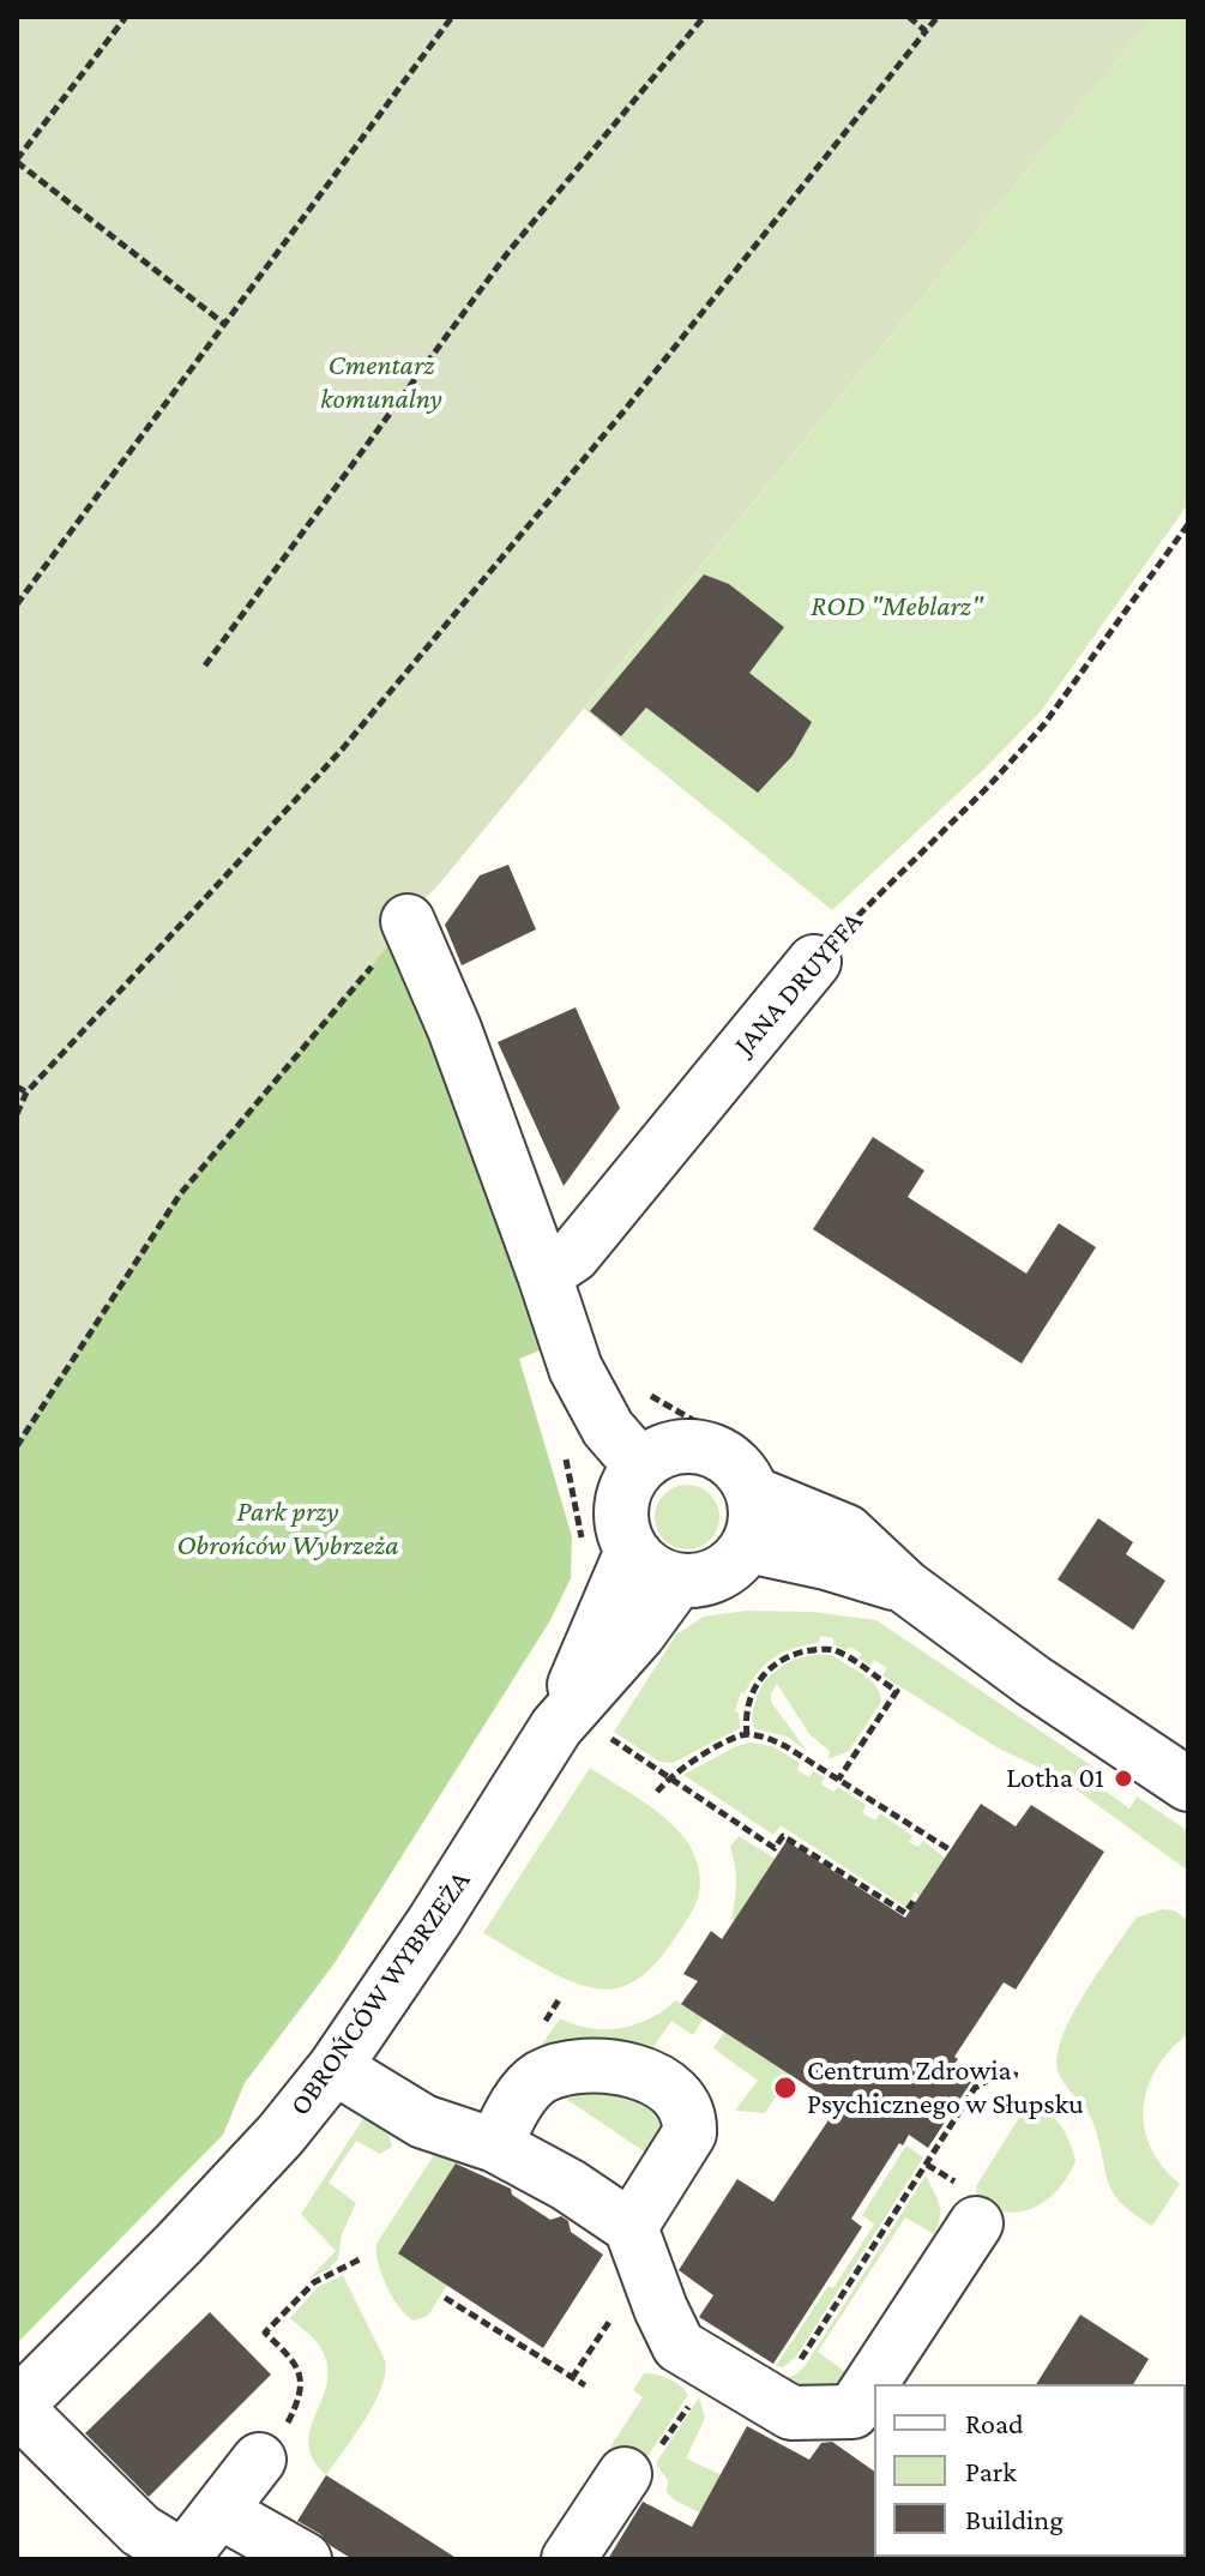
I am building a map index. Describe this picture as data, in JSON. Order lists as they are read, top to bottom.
{
  "streets": {
    "street": ["JANA DRUYFFA", "OBROŃCÓW WYBRZEŻA"]
  },
  "parks": ["Cmentarz komunalny", "ROD \"Meblarz\"", "Park przy Obrońców Wybrzeża"],
  "places": ["Lotha 01", "Centrum Zdrowia Psychicznego w Słupsku"],
  "legend": ["Road", "Park", "Building"]
}
